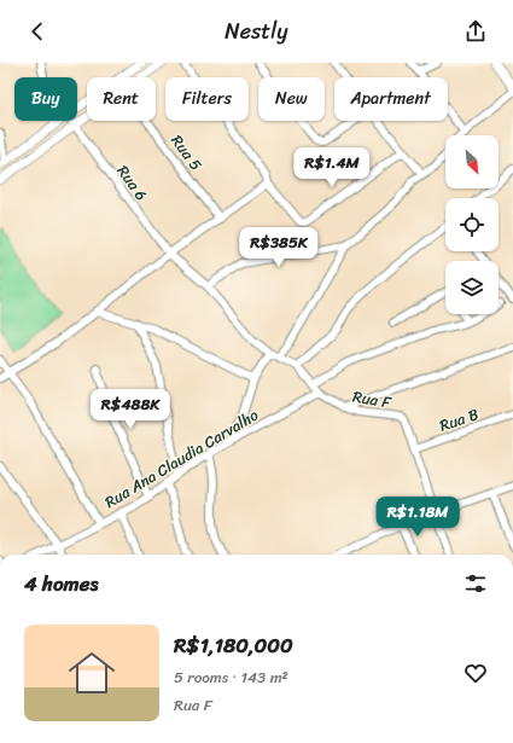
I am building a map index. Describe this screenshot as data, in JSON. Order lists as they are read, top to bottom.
{
  "streets": {
    "street": [
      "Rua 5",
      "Rua 6",
      "Rua F",
      "Rua B",
      "Rua Ana Claudia Carvalho"
    ]
  },
  "crossings": [
    ["Rua 6", "Rua F"],
    ["Rua F", "Rua B"],
    ["Rua F", "Rua Ana Claudia Carvalho"]
  ],
  "north": "bottom right",
  "page": {
    "header": "Nestly",
    "chip": [
      "Buy",
      "Rent",
      "Filters",
      "New",
      "Apartment"
    ],
    "price": [
      "R$1.4M",
      "R$385K",
      "R$488K",
      "R$1.18M"
    ],
    "heading": "4 homes",
    "list": [
      {
        "name": "R$1,180,000",
        "note": "5 rooms · 143 m² · Rua F"
      }
    ]
  }
}
